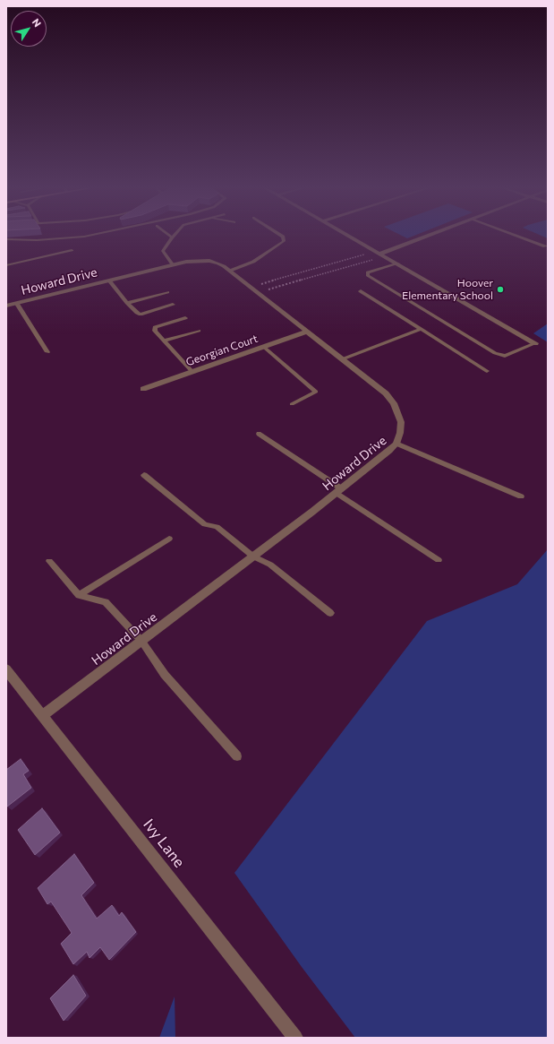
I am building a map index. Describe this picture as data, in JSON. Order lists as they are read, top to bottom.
{
  "streets": {
    "street": ["Howard Drive", "Georgian Court", "Ivy Lane"]
  },
  "crossings": [
    ["Howard Drive", "Georgian Court"],
    ["Howard Drive", "Ivy Lane"]
  ],
  "places": ["Hoover Elementary School"],
  "north": "top right"
}
